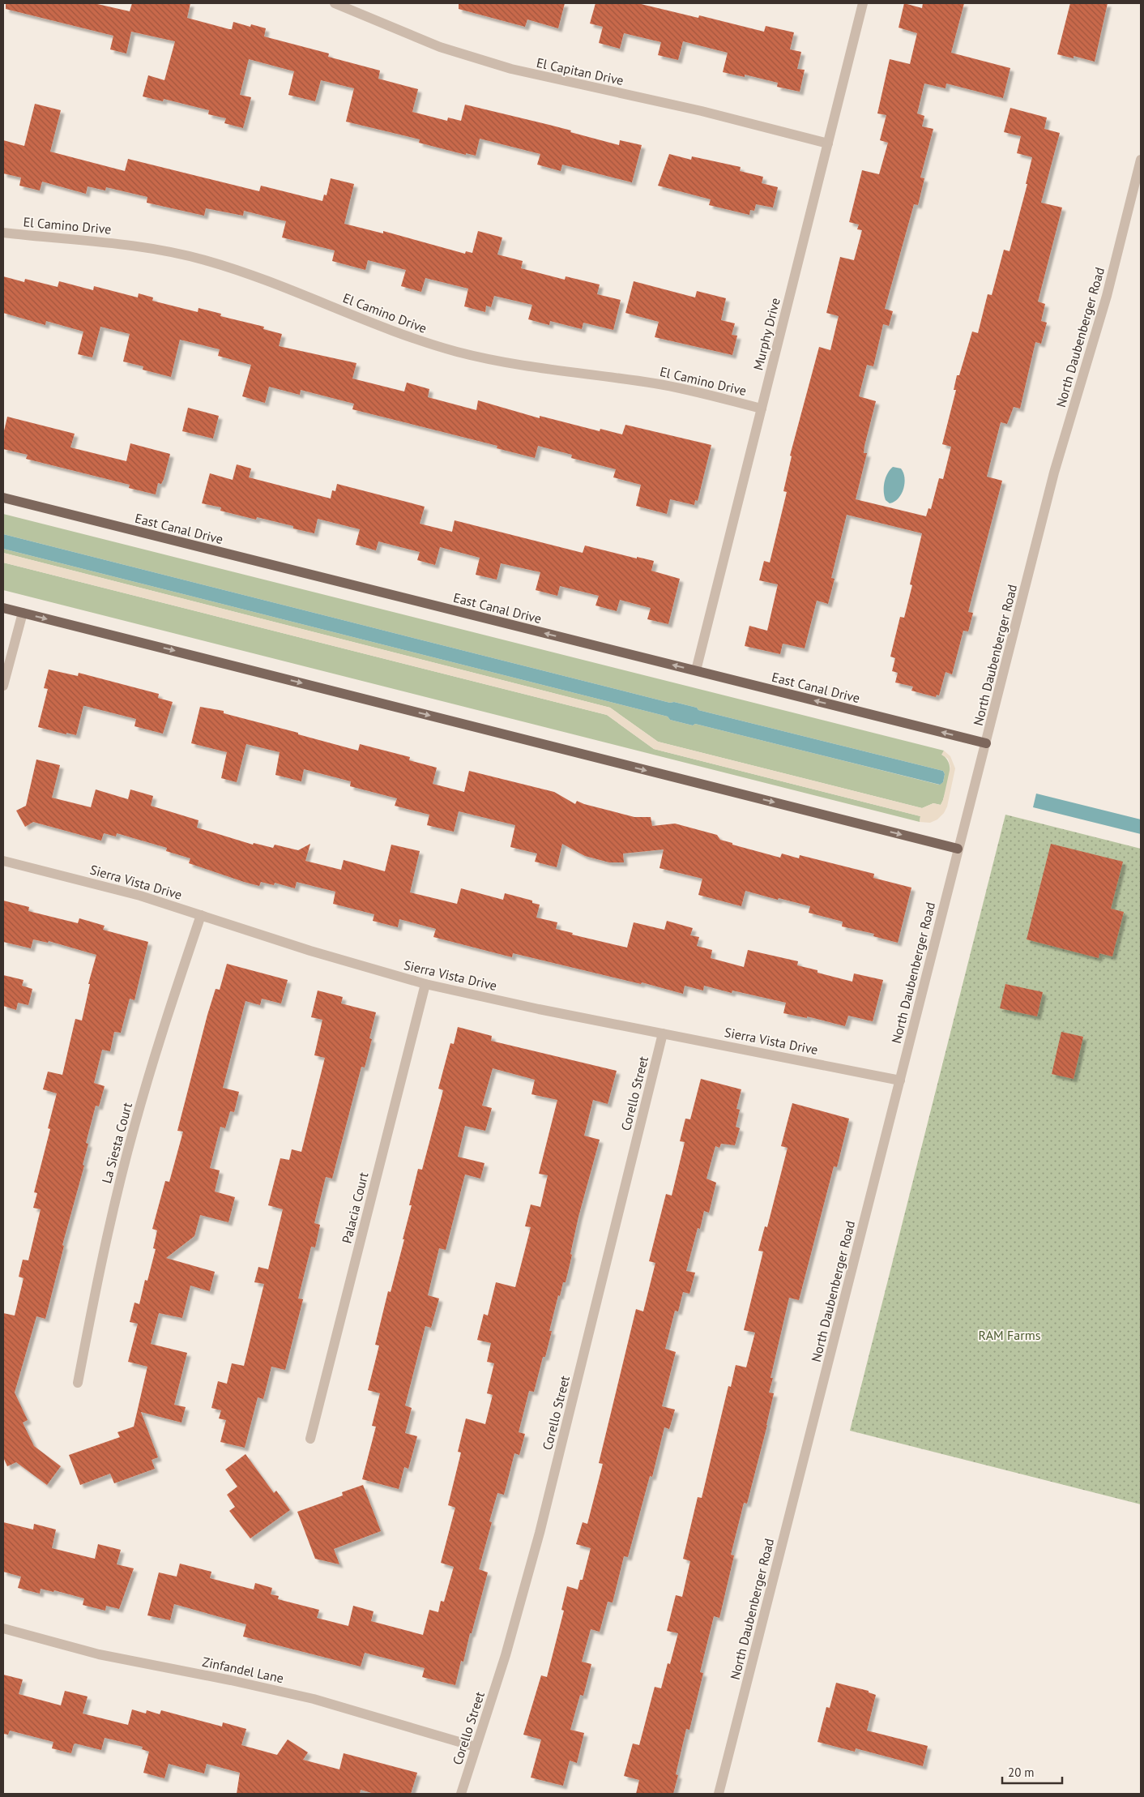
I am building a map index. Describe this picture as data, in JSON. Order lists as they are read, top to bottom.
{
  "streets": {
    "main road": ["East Canal Drive"],
    "street": [
      "El Capitan Drive",
      "El Camino Drive",
      "Murphy Drive",
      "North Daubenberger Road",
      "Sierra Vista Drive",
      "Corello Street",
      "La Siesta Court",
      "Palacia Court",
      "Zinfandel Lane"
    ]
  },
  "crossings": [
    ["El Capitan Drive", "Murphy Drive"],
    ["El Camino Drive", "Murphy Drive"],
    ["Murphy Drive", "East Canal Drive"],
    ["North Daubenberger Road", "East Canal Drive"],
    ["North Daubenberger Road", "Sierra Vista Drive"],
    ["Sierra Vista Drive", "Corello Street"],
    ["Sierra Vista Drive", "La Siesta Court"],
    ["Sierra Vista Drive", "Palacia Court"],
    ["Corello Street", "Zinfandel Lane"]
  ],
  "one_way": ["East Canal Drive"],
  "parks": ["RAM Farms"],
  "scale_bar": "20 m"
}
